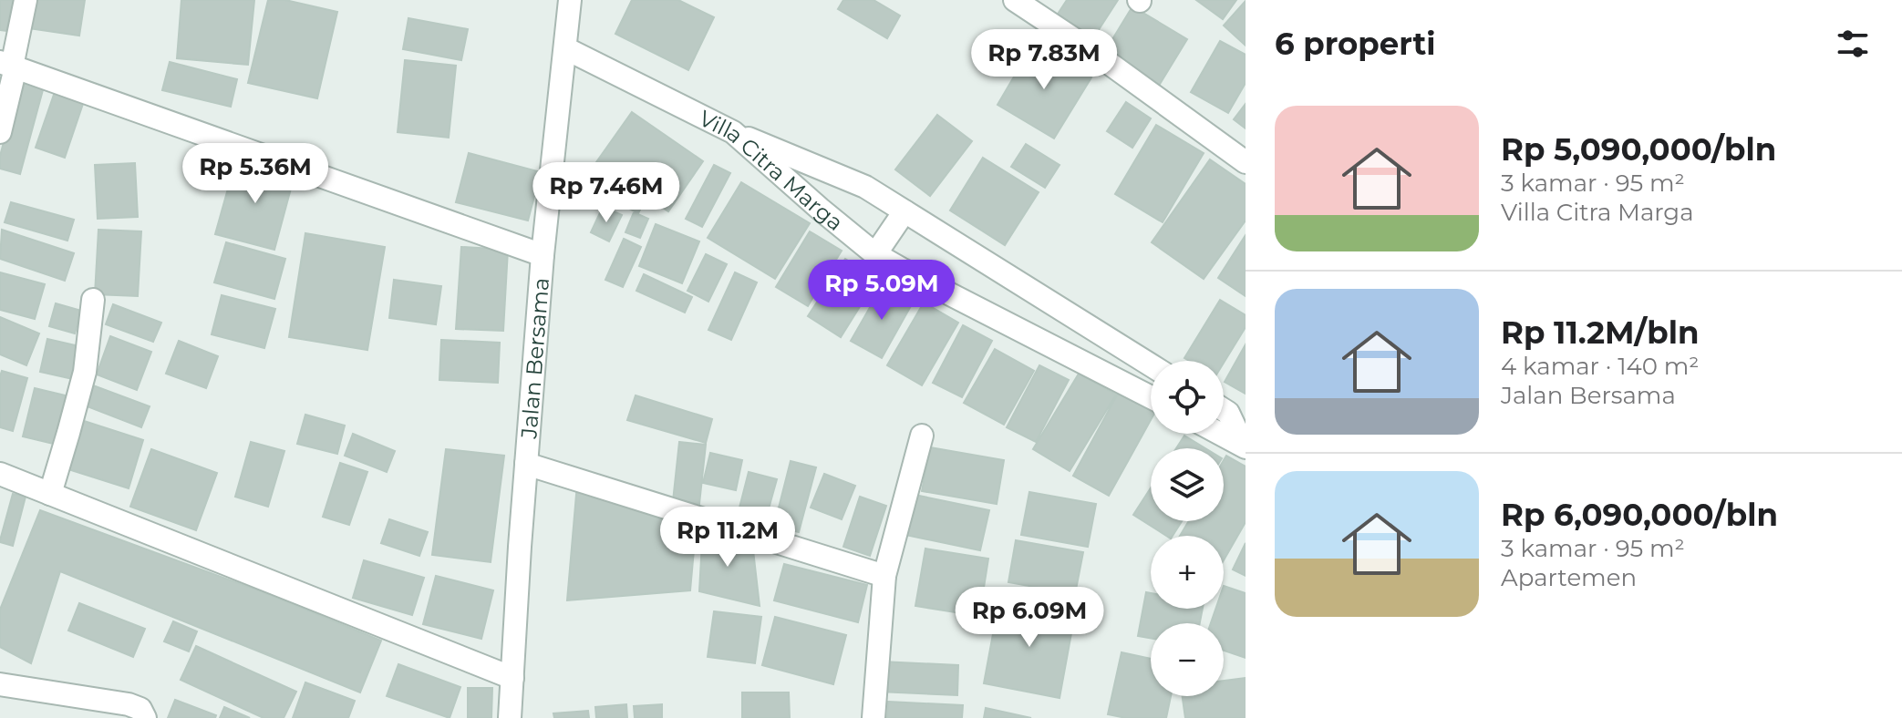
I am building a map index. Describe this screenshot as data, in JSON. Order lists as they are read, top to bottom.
{
  "streets": {
    "street": ["Villa Citra Marga", "Jalan Bersama"]
  },
  "crossings": [
    ["Villa Citra Marga", "Jalan Bersama"]
  ],
  "page": {
    "heading": "6 properti",
    "price": [
      "Rp 7.83M",
      "Rp 5.36M",
      "Rp 7.46M",
      "Rp 5.09M",
      "Rp 11.2M",
      "Rp 6.09M"
    ],
    "list": [
      {
        "name": "Rp 5,090,000/bln",
        "note": "3 kamar · 95 m² · Villa Citra Marga"
      },
      {
        "name": "Rp 11.2M/bln",
        "note": "4 kamar · 140 m² · Jalan Bersama"
      },
      {
        "name": "Rp 6,090,000/bln",
        "note": "3 kamar · 95 m² · Apartemen"
      }
    ],
    "map_buttons": ["+", "−"]
  }
}
